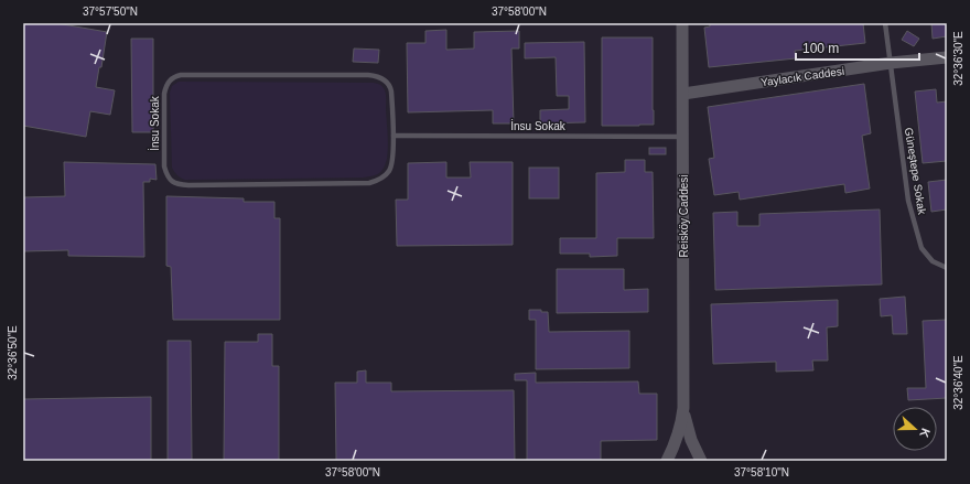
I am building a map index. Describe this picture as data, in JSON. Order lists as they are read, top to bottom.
{
  "streets": {
    "street": ["Yaylacık Caddesi", "Reisköy Caddesi"],
    "lane": ["İnsu Sokak", "Güneştepe Sokak"]
  },
  "crossings": [
    ["Yaylacık Caddesi", "Güneştepe Sokak"],
    ["Yaylacık Caddesi", "Reisköy Caddesi"],
    ["İnsu Sokak", "Reisköy Caddesi"]
  ],
  "scale_bar": "100 m",
  "north": "right",
  "coordinates": [
    "37°57'50\"N",
    "37°58'00\"N",
    "32°36'30\"E",
    "32°36'50\"E",
    "32°36'40\"E",
    "37°58'10\"N"
  ]
}
